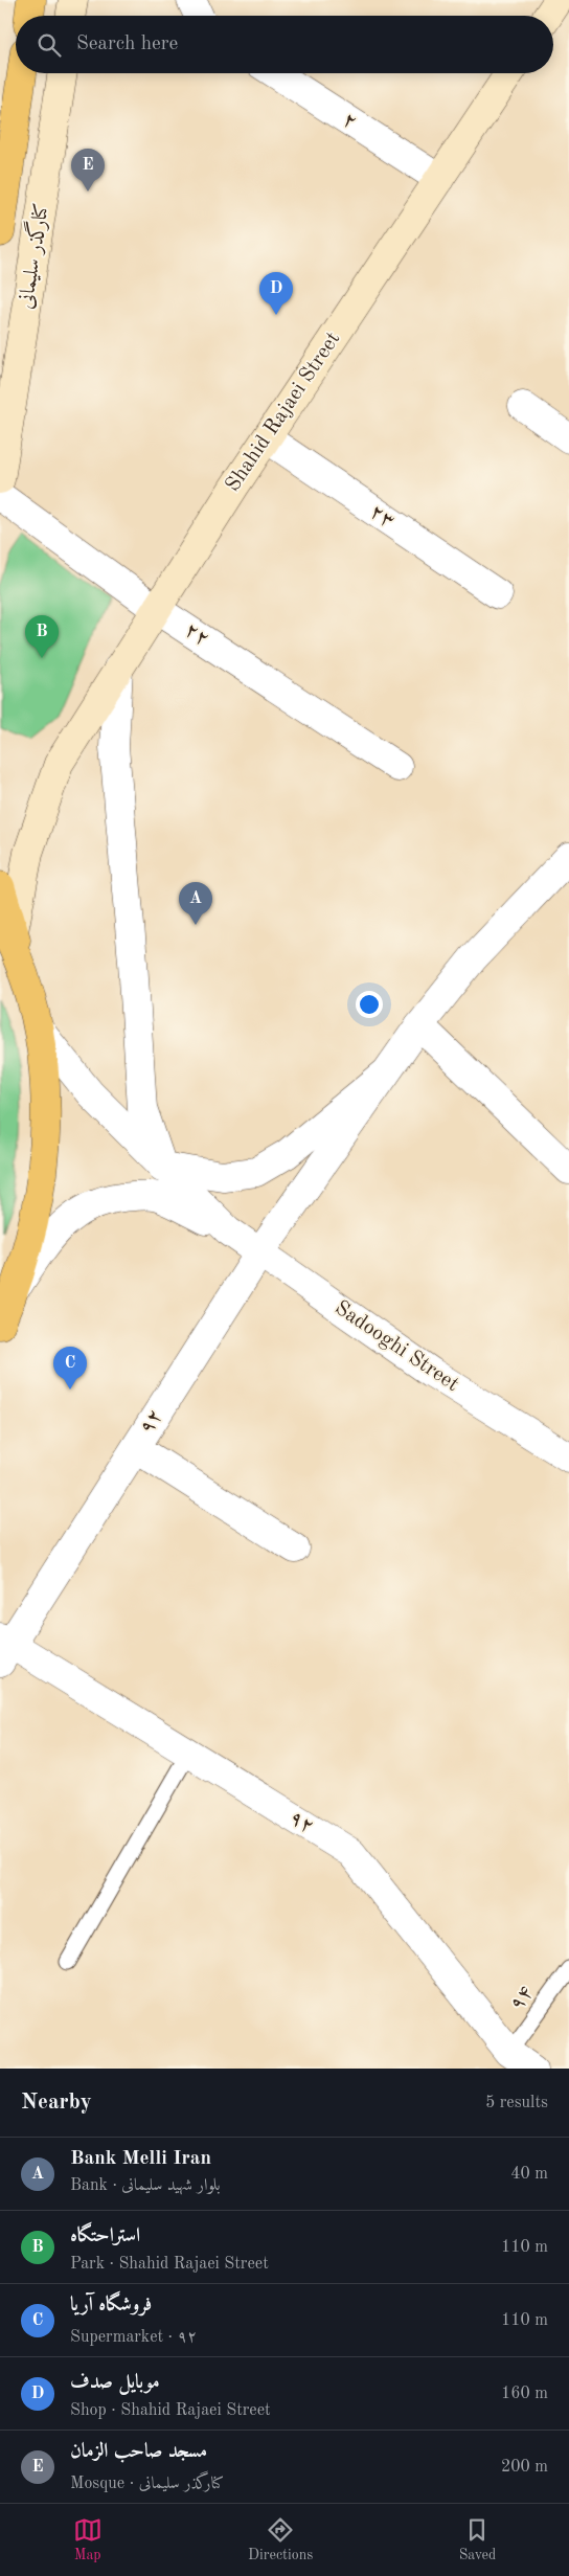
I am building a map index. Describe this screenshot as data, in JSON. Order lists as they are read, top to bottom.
{
  "streets": {
    "main road": ["کنارگذر سلیمانی", "Shahid Rajaei Street"],
    "street": [
      "۲",
      "۲۳",
      "۲۲",
      "Sadooghi Street",
      "۹۲"
    ],
    "lane": ["۹۴"]
  },
  "crossings": [
    ["۲", "Shahid Rajaei Street"],
    ["Shahid Rajaei Street", "۲۳"],
    ["Shahid Rajaei Street", "۲۲"],
    ["Sadooghi Street", "۹۲"],
    ["۹۲", "۹۴"]
  ],
  "page": {
    "search": "Search here",
    "pins": [
      "E",
      "D",
      "B",
      "A",
      "C"
    ],
    "heading": ["Nearby", "5 results"],
    "list": [
      {
        "mark": "A",
        "name": "Bank Melli Iran",
        "note": "Bank · بلوار شهید سلیمانی",
        "value": "40 m"
      },
      {
        "mark": "B",
        "name": "استراحتگاه",
        "note": "Park · Shahid Rajaei Street",
        "value": "110 m"
      },
      {
        "mark": "C",
        "name": "فروشگاه آریا",
        "note": "Supermarket · ۹۲",
        "value": "110 m"
      },
      {
        "mark": "D",
        "name": "موبایل صدف",
        "note": "Shop · Shahid Rajaei Street",
        "value": "160 m"
      },
      {
        "mark": "E",
        "name": "مسجد صاحب الزمان",
        "note": "Mosque · کنارگذر سلیمانی",
        "value": "200 m"
      }
    ],
    "nav": ["Map", "Directions", "Saved"]
  }
}
